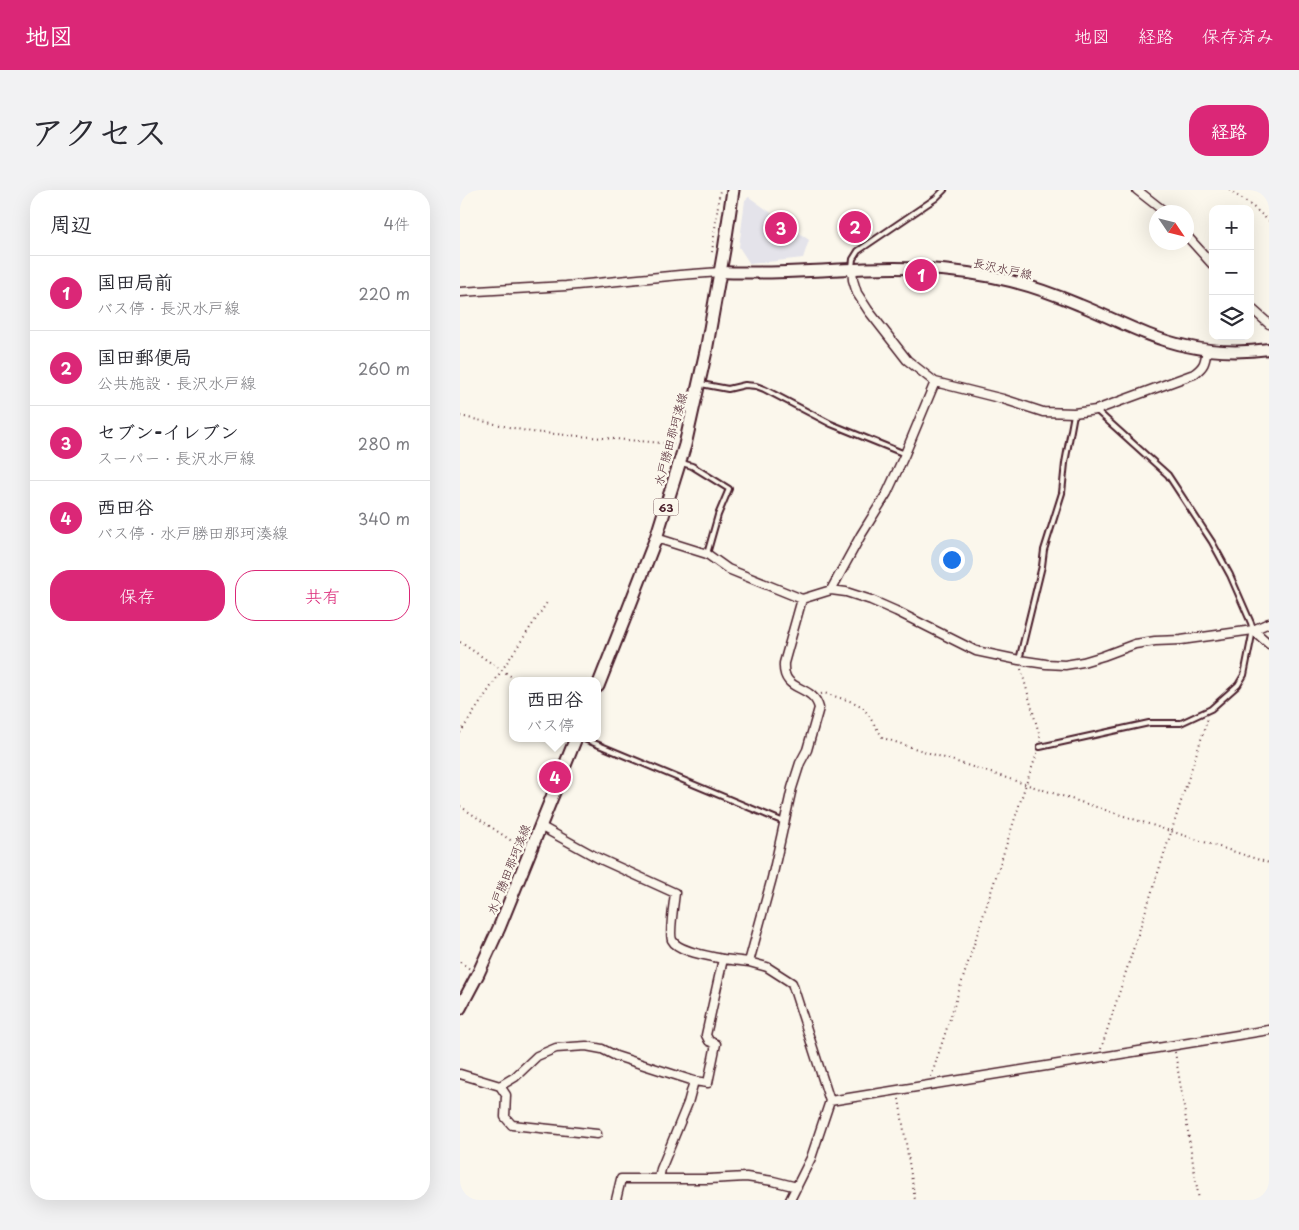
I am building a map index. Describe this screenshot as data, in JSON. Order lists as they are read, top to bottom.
{
  "streets": {
    "main road": ["長沢水戸線", "水戸勝田那珂湊線", "63"]
  },
  "crossings": [
    ["長沢水戸線", "水戸勝田那珂湊線"]
  ],
  "north": "bottom right",
  "page": {
    "header": "地図",
    "nav": ["地図", "経路", "保存済み"],
    "title": "アクセス",
    "buttons": [
      "経路",
      ["保存", "共有"]
    ],
    "heading": ["周辺", "4件"],
    "map_buttons": ["+", "−"],
    "pins": [
      "2",
      "3",
      "1",
      "4"
    ],
    "list": [
      {
        "mark": "1",
        "name": "国田局前",
        "note": "バス停 · 長沢水戸線",
        "value": "220 m"
      },
      {
        "mark": "2",
        "name": "国田郵便局",
        "note": "公共施設 · 長沢水戸線",
        "value": "260 m"
      },
      {
        "mark": "3",
        "name": "セブン-イレブン",
        "note": "スーパー · 長沢水戸線",
        "value": "280 m"
      },
      {
        "mark": "4",
        "name": "西田谷",
        "note": "バス停 · 水戸勝田那珂湊線",
        "value": "340 m"
      }
    ],
    "popup": ["西田谷", "バス停"]
  }
}
